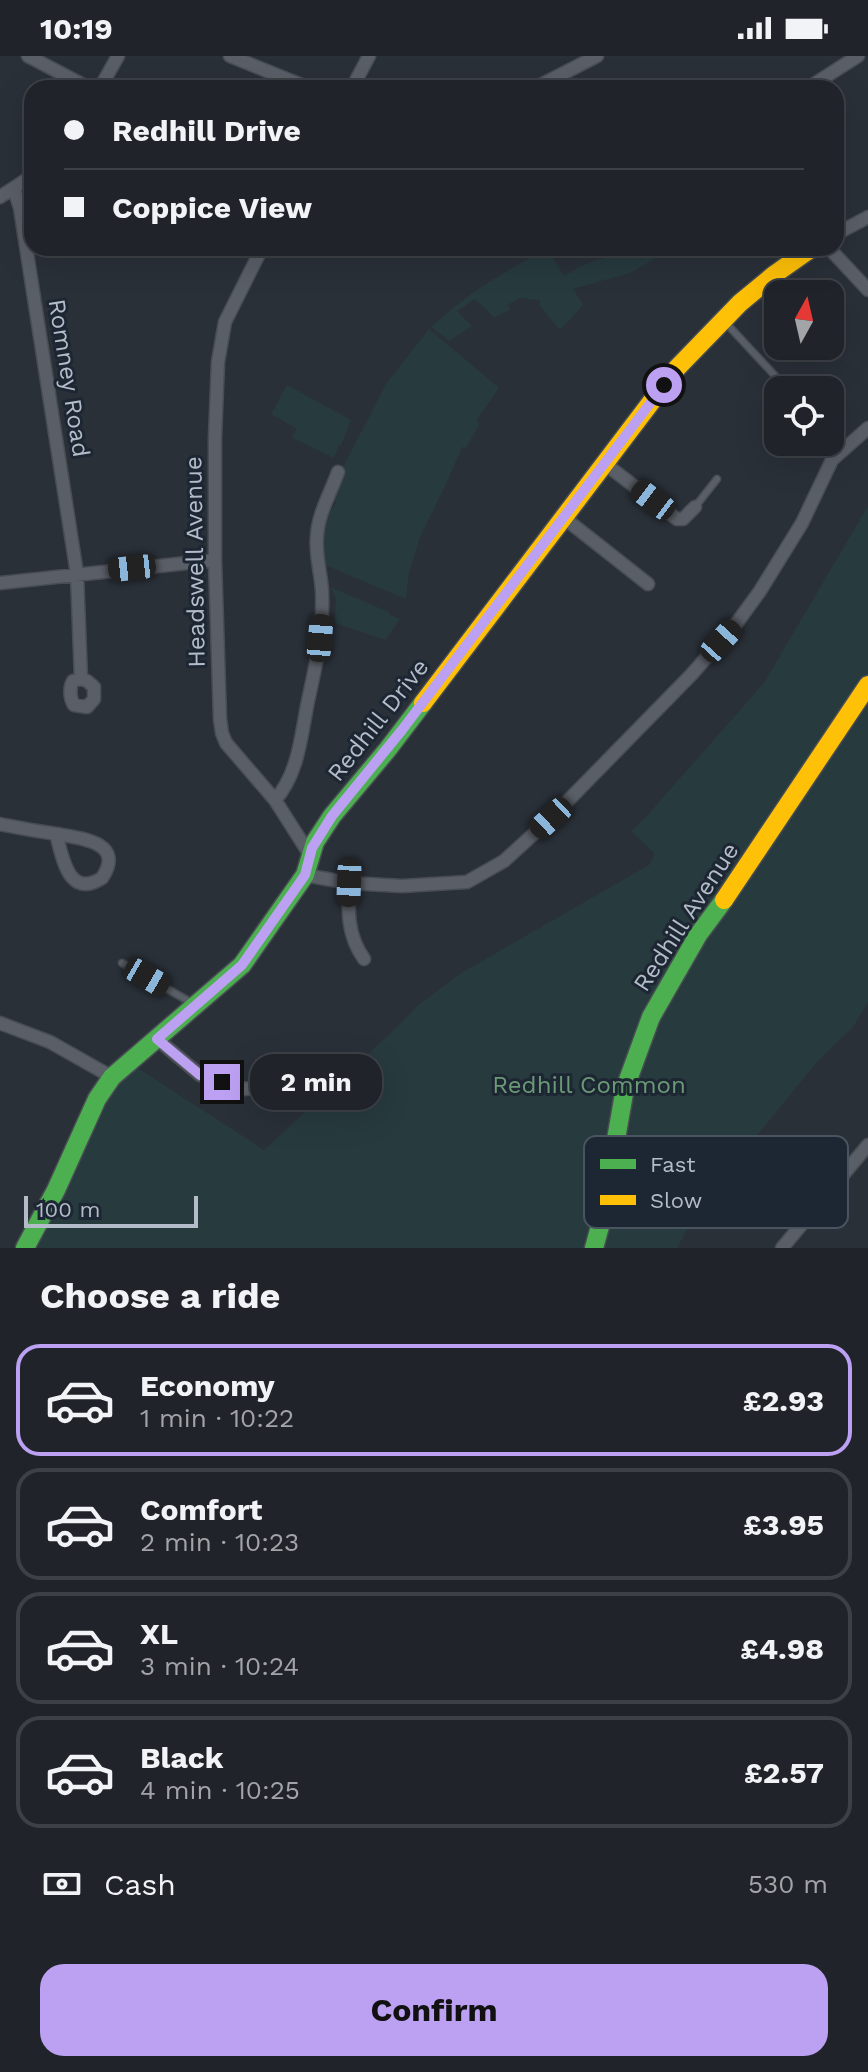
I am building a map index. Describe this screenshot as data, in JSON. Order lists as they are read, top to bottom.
{
  "streets": {
    "street": [
      "Romney Road",
      "Headswell Avenue",
      "Redhill Drive",
      "Redhill Avenue"
    ]
  },
  "crossings": [
    ["Headswell Avenue", "Redhill Drive"]
  ],
  "parks": ["Redhill Common"],
  "legend": ["Fast", "Slow"],
  "scale_bar": "100 m",
  "north": "top",
  "page": {
    "status": "10:19",
    "banner": ["Redhill Drive", "Coppice View"],
    "bubble": "2 min",
    "scale": "100 m",
    "heading": "Choose a ride",
    "list": [
      {
        "name": "Economy",
        "note": "1 min · 10:22",
        "value": "£2.93"
      },
      {
        "name": "Comfort",
        "note": "2 min · 10:23",
        "value": "£3.95"
      },
      {
        "name": "XL",
        "note": "3 min · 10:24",
        "value": "£4.98"
      },
      {
        "name": "Black",
        "note": "4 min · 10:25",
        "value": "£2.57"
      }
    ],
    "pay": ["Cash", "530 m"],
    "buttons": "Confirm"
  }
}
